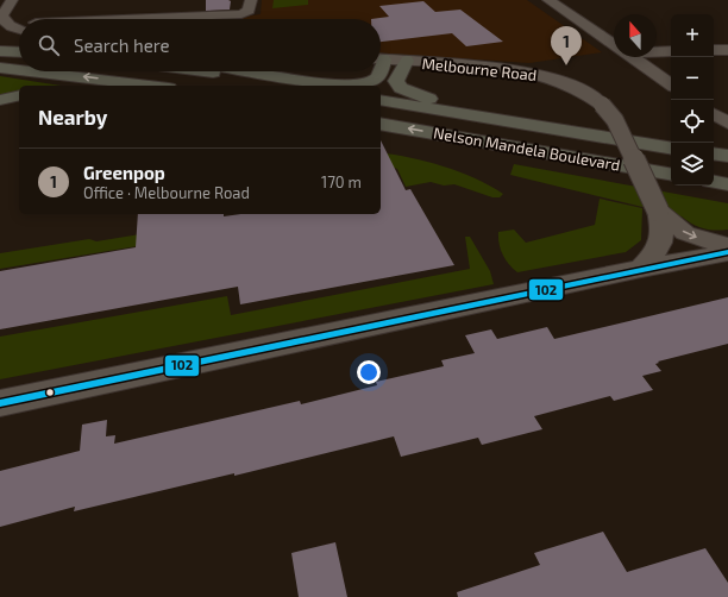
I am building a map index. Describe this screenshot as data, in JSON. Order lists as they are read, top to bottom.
{
  "streets": {
    "highway": ["Nelson Mandela Boulevard"],
    "street": ["Melbourne Road"]
  },
  "lines": ["transit line 102"],
  "north": "top",
  "page": {
    "map_buttons": ["+", "−"],
    "search": "Search here",
    "pins": "1",
    "heading": "Nearby",
    "list": [
      {
        "mark": "1",
        "name": "Greenpop",
        "note": "Office · Melbourne Road",
        "value": "170 m"
      }
    ]
  }
}
